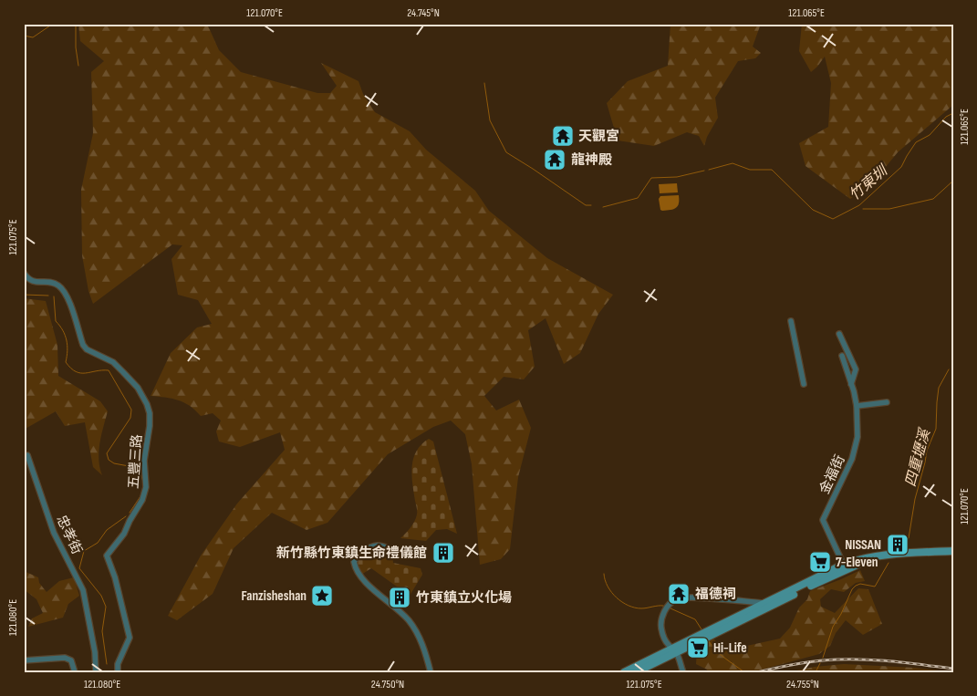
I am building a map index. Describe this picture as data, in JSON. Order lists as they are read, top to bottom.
{
  "streets": {
    "street": ["五豐三路", "金福街", "忠孝街"]
  },
  "water": ["竹東圳", "四重壢溪"],
  "places": {
    "temple": ["天觀宮", "龍神殿", "福德祠"],
    "building": ["NISSAN", "新竹縣竹東鎮生命禮儀館", "竹東鎮立火化場"],
    "supermarket": ["7-Eleven", "Hi-Life"],
    "place": ["Fanzisheshan"]
  },
  "coordinates": [
    "121.070°E",
    "24.745°N",
    "121.065°E",
    "121.075°E",
    "121.080°E",
    "24.750°N",
    "24.755°N"
  ]
}
